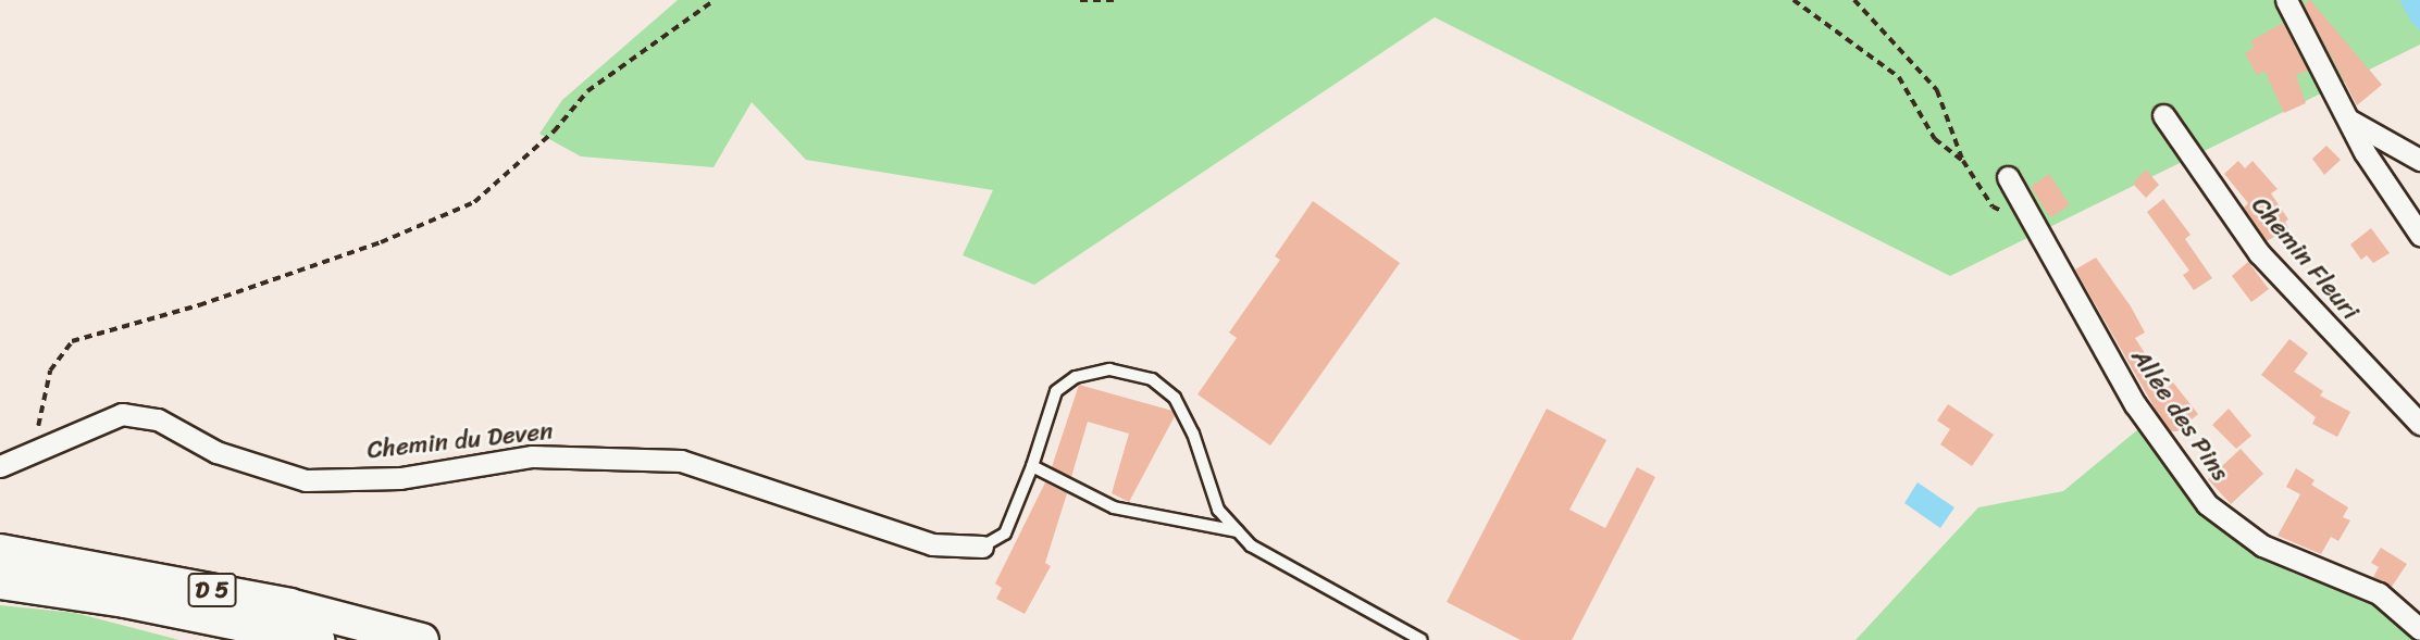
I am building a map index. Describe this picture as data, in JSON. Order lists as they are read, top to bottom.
{
  "streets": {
    "main road": ["D 5"],
    "street": ["Chemin Fleuri", "Allée des Pins", "Chemin du Deven"]
  }
}
